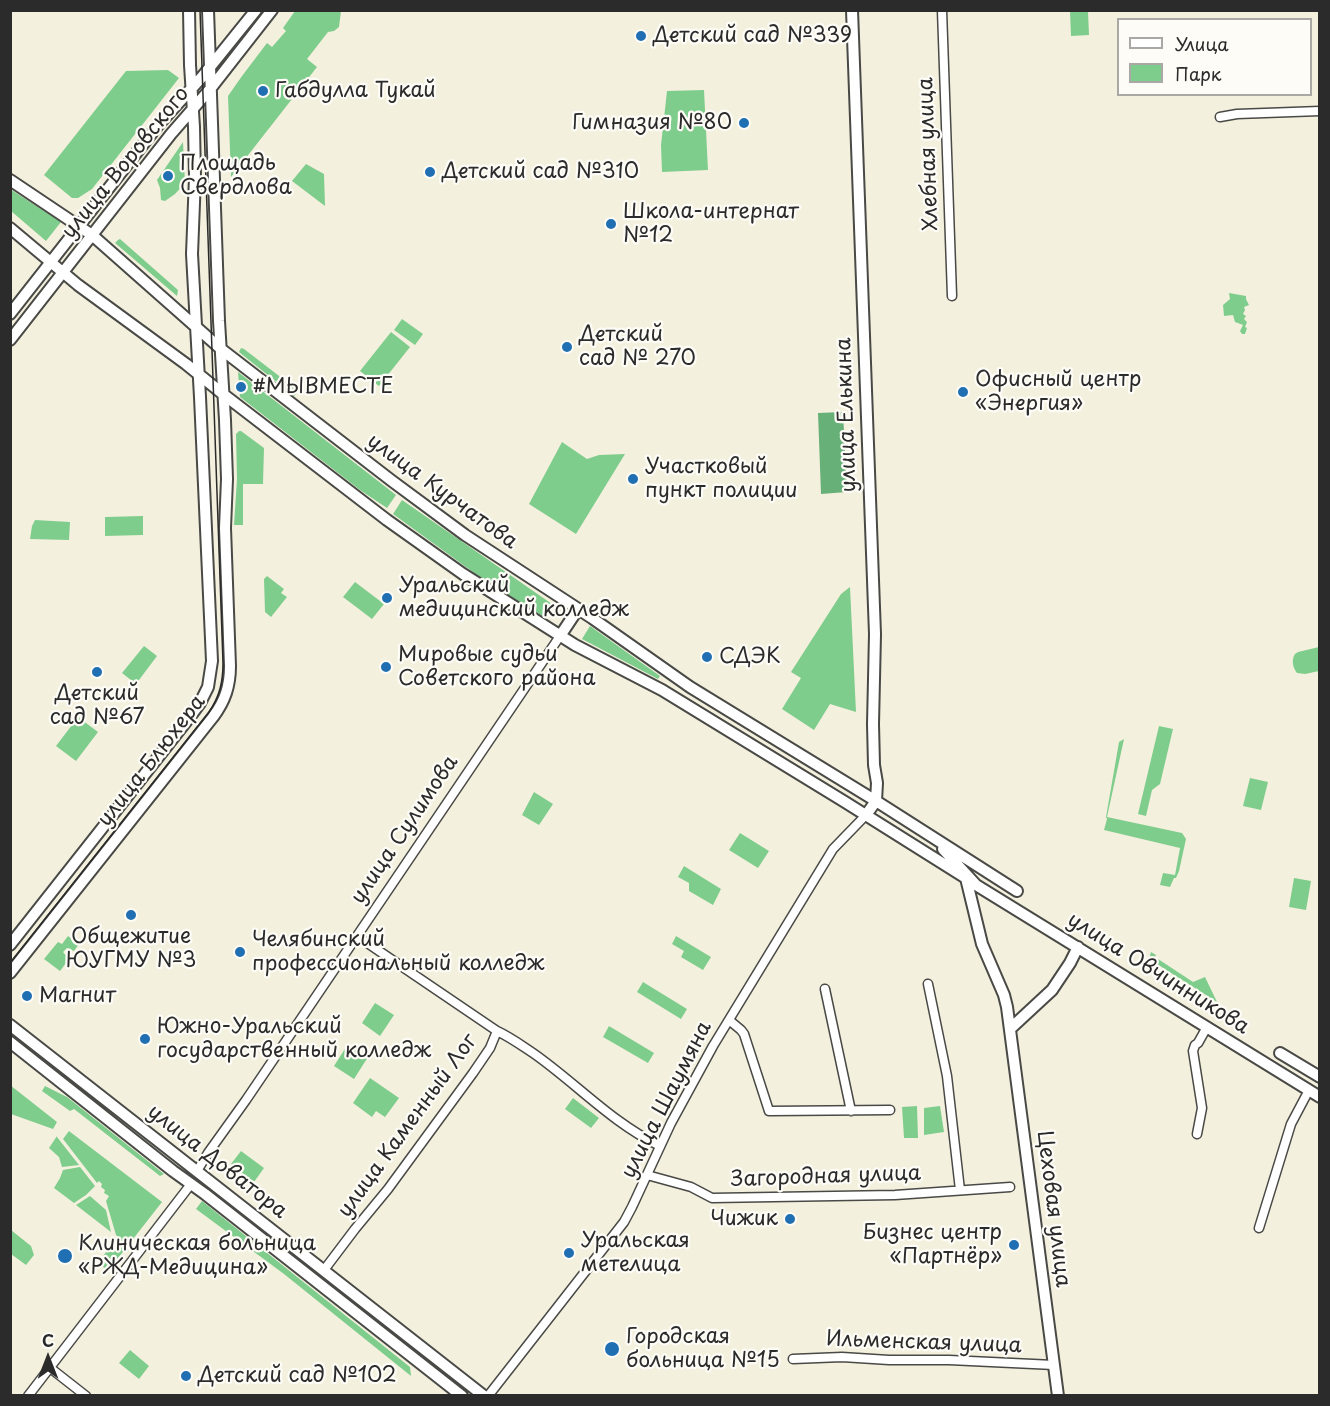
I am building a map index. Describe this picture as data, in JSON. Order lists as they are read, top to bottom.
{
  "streets": {
    "main road": [
      "улица Воровского",
      "улица Елькина",
      "улица Курчатова",
      "улица Блюхера",
      "улица Сулимова",
      "улица Овчинникова",
      "улица Доватора",
      "Цеховая улица"
    ],
    "street": [
      "Хлебная улица",
      "улица Шаумяна",
      "улица Каменный Лог",
      "Загородная улица",
      "Ильменская улица"
    ]
  },
  "crossings": [
    ["улица Воровского", "улица Курчатова"],
    ["улица Воровского", "улица Блюхера"],
    ["улица Елькина", "улица Курчатова"],
    ["улица Курчатова", "улица Блюхера"],
    ["улица Сулимова", "улица Доватора"],
    ["улица Шаумяна", "улица Доватора"],
    ["улица Шаумяна", "Загородная улица"],
    ["улица Шаумяна", "Цеховая улица"],
    ["улица Каменный Лог", "улица Доватора"],
    ["Цеховая улица", "Ильменская улица"]
  ],
  "places": [
    "Детский сад №339",
    "Габдулла Тукай",
    "Гимназия №80",
    "Детский сад №310",
    "Площадь Свердлова",
    "Школа-интернат №12",
    "Детский сад № 270",
    "#МЫВМЕСТЕ",
    "Офисный центр «Энергия»",
    "Участковый пункт полиции",
    "Уральский медицинский колледж",
    "СДЭК",
    "Мировые судьи Советского района",
    "Детский сад №67",
    "Общежитие ЮУГМУ №3",
    "Челябинский профессиональный колледж",
    "Магнит",
    "Южно-Уральский государственный колледж",
    "Чижик",
    "Бизнес центр «Партнёр»",
    "Уральская метелица",
    "Клиническая больница «РЖД-Медицина»",
    "Городская больница №15",
    "Детский сад №102"
  ],
  "legend": ["Улица", "Парк"],
  "north": "top"
}
